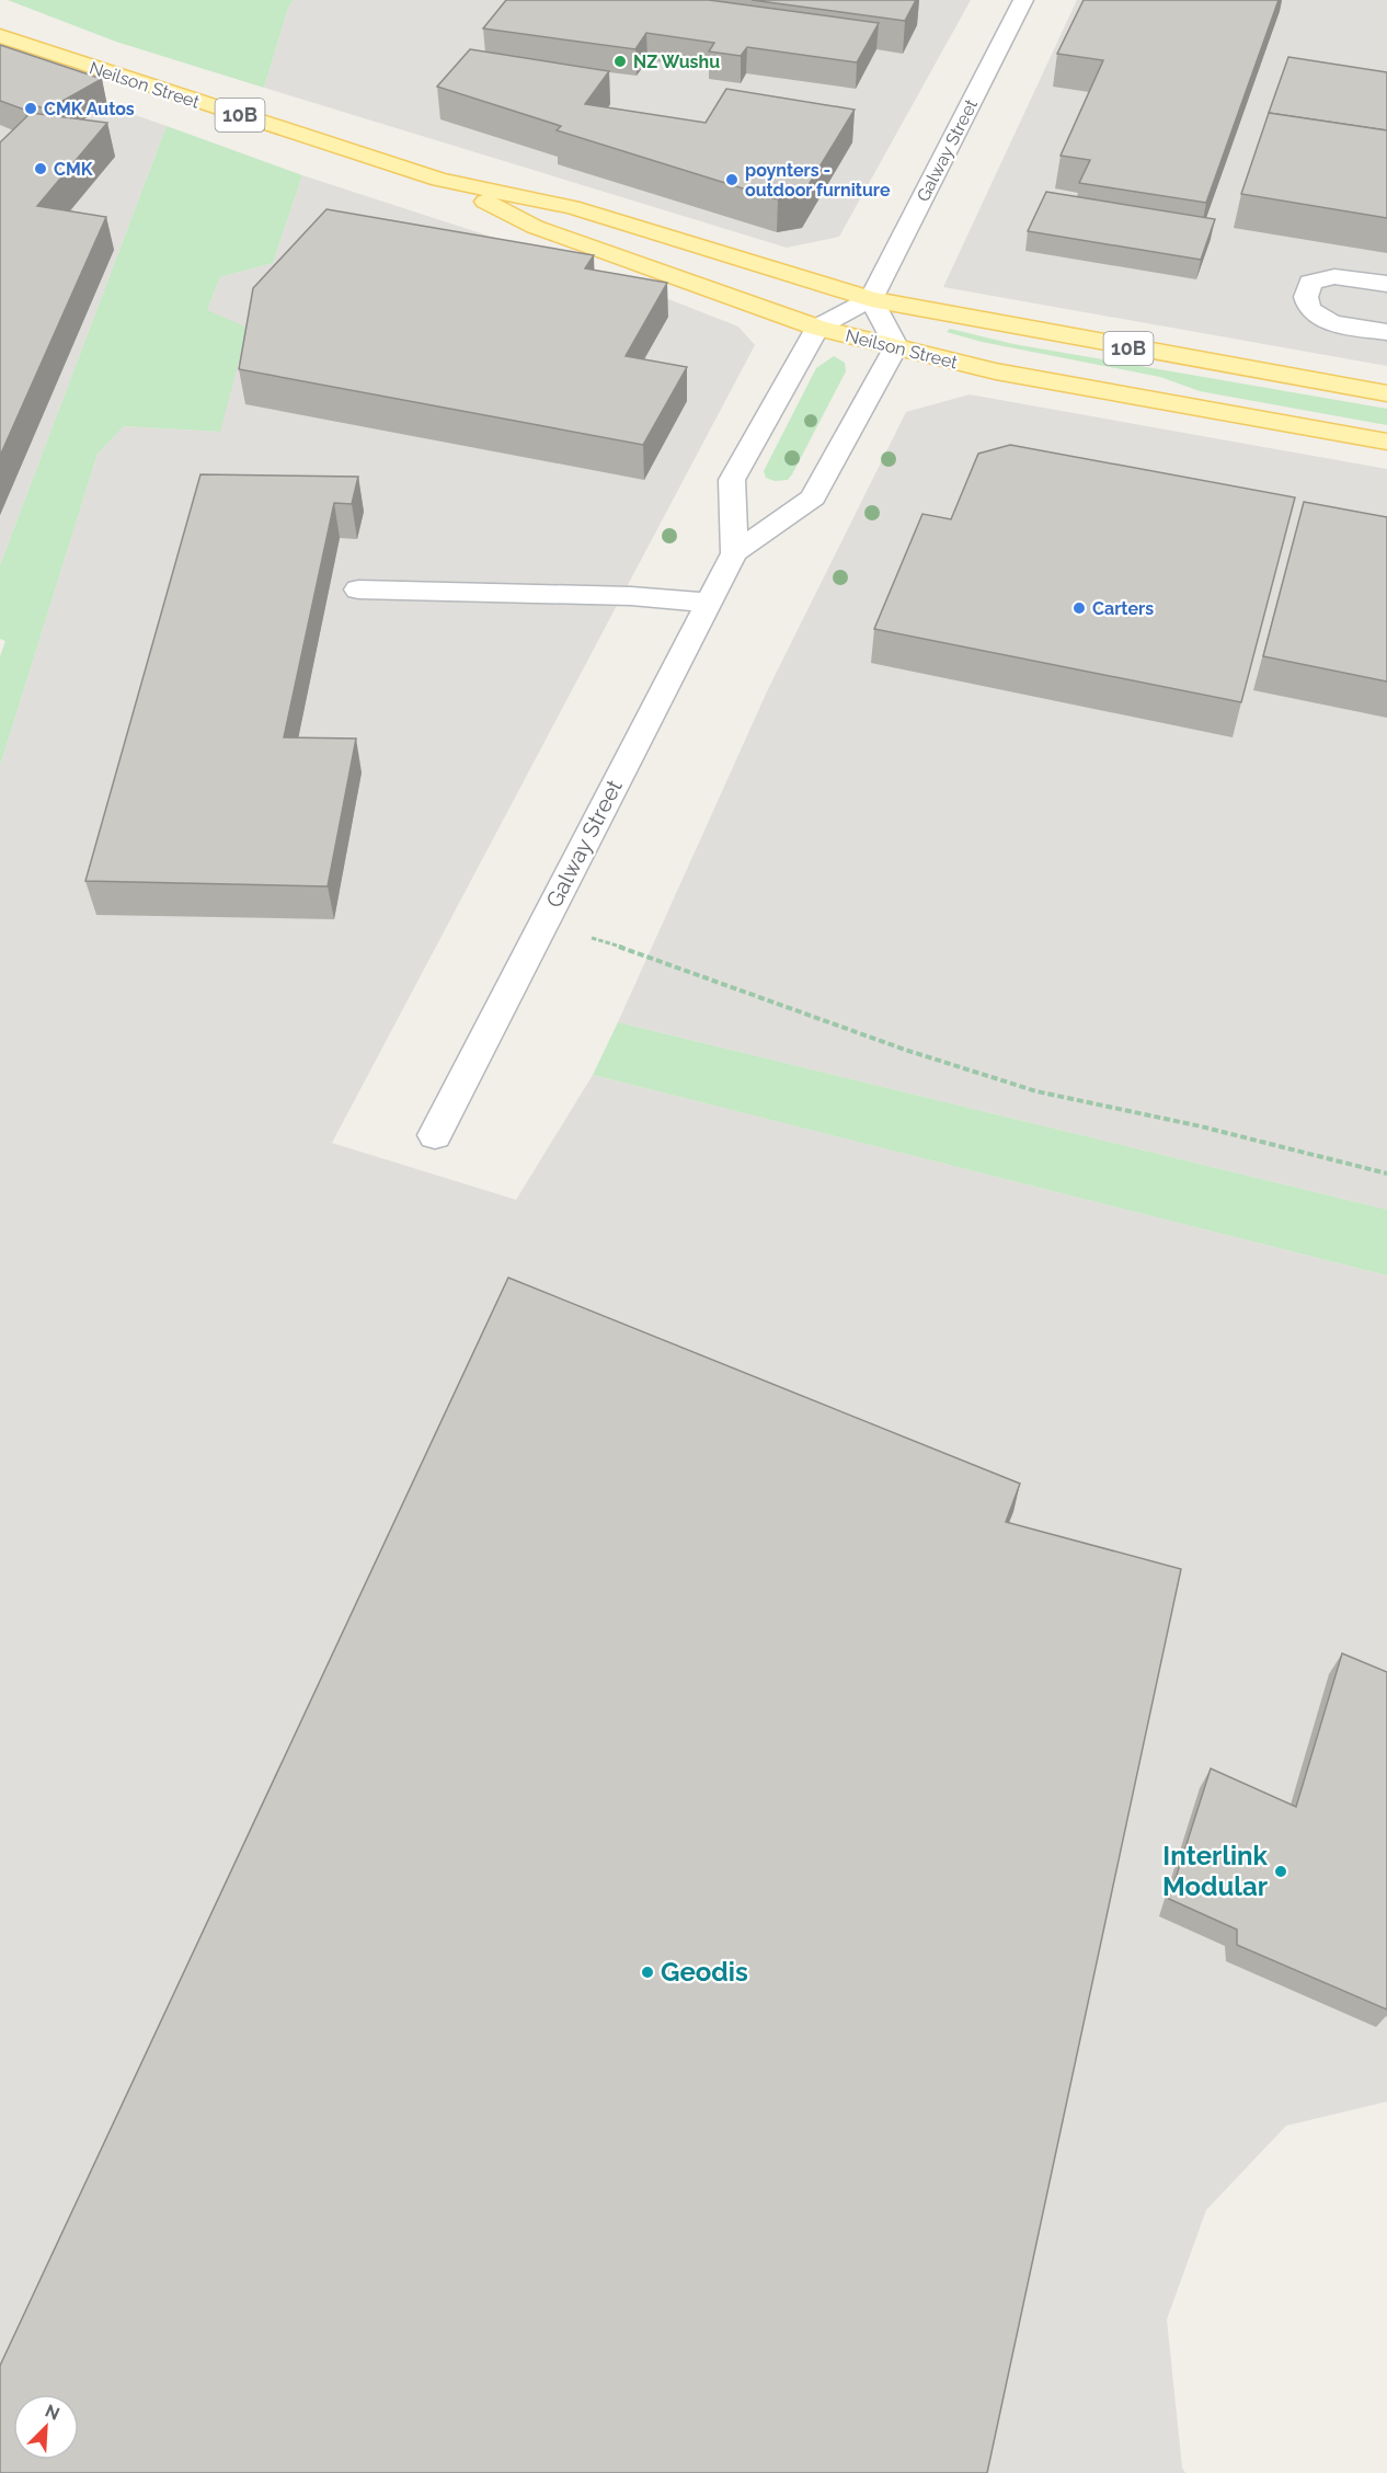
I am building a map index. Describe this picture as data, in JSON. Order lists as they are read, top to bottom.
{
  "streets": {
    "main road": ["Neilson Street", "10B"],
    "street": ["Galway Street"]
  },
  "crossings": [
    ["Neilson Street", "Galway Street"]
  ],
  "places": [
    "NZ Wushu",
    "CMK Autos",
    "CMK",
    "poynters - outdoor furniture",
    "Carters",
    "Interlink Modular",
    "Geodis"
  ],
  "north": "top right"
}
